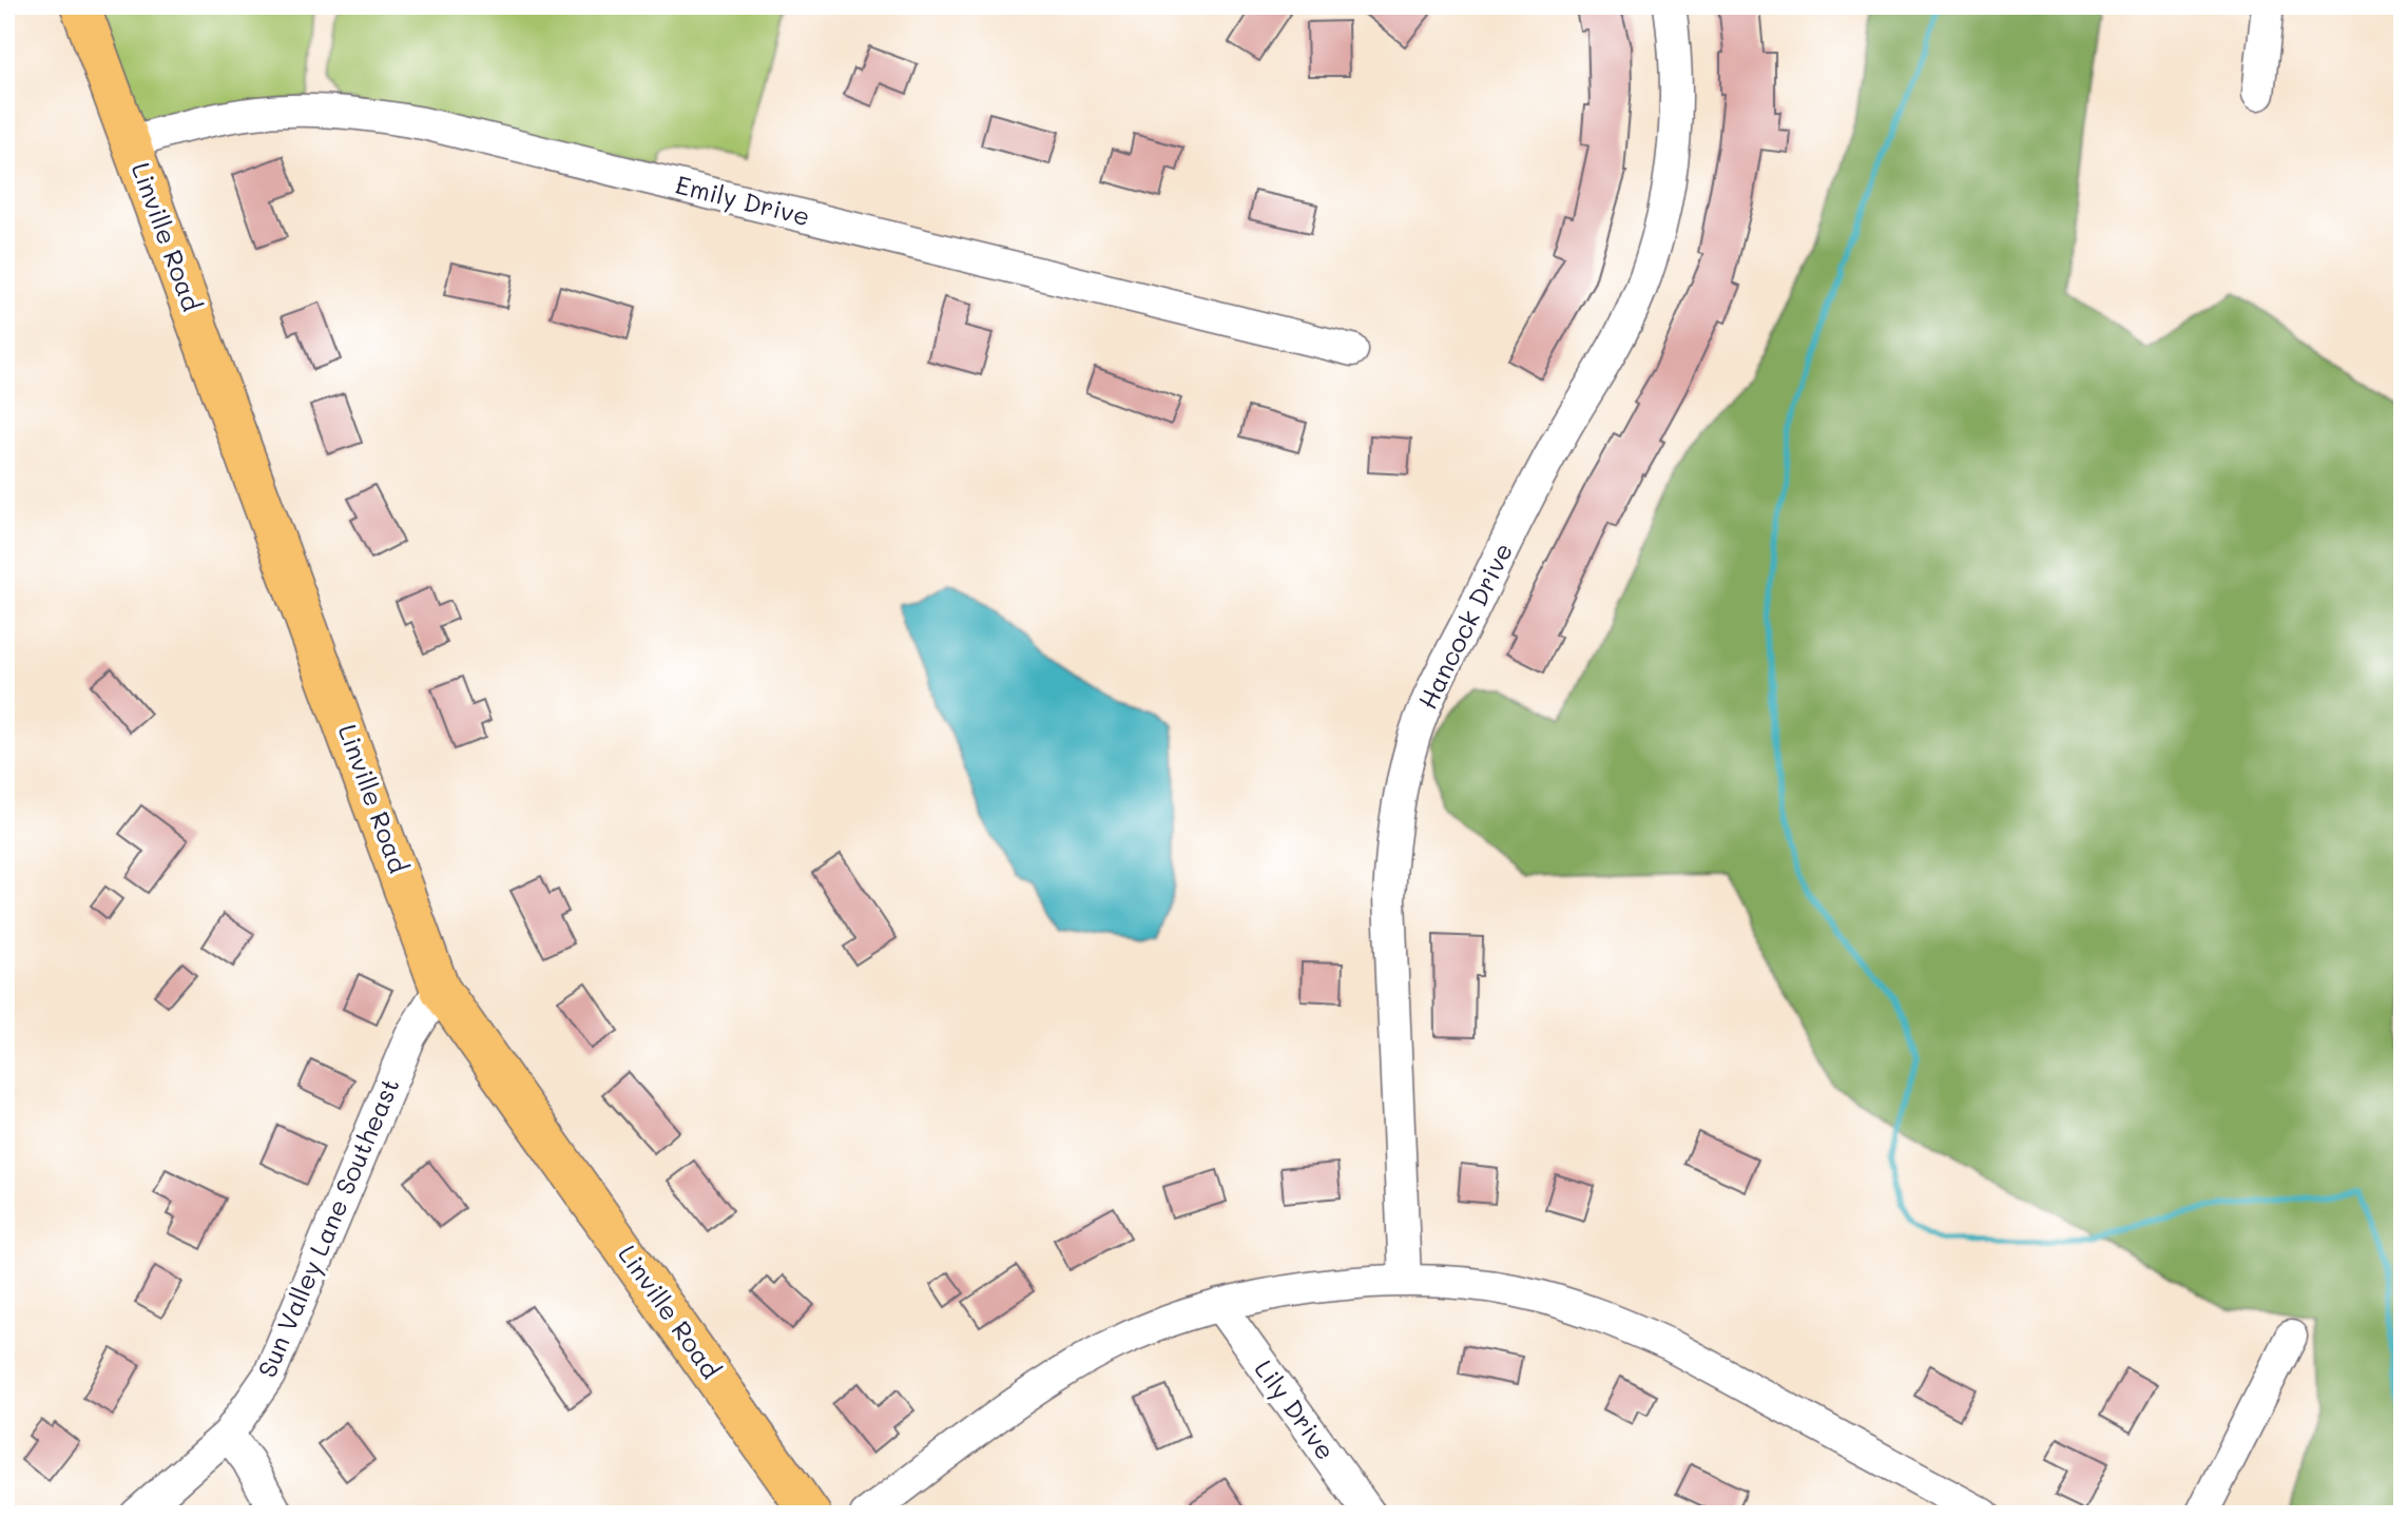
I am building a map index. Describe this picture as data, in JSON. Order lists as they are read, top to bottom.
{
  "streets": {
    "main road": ["Linville Road"],
    "street": [
      "Emily Drive",
      "Hancock Drive",
      "Sun Valley Lane Southeast",
      "Lily Drive"
    ]
  },
  "crossings": [
    ["Emily Drive", "Linville Road"],
    ["Linville Road", "Sun Valley Lane Southeast"]
  ]
}
